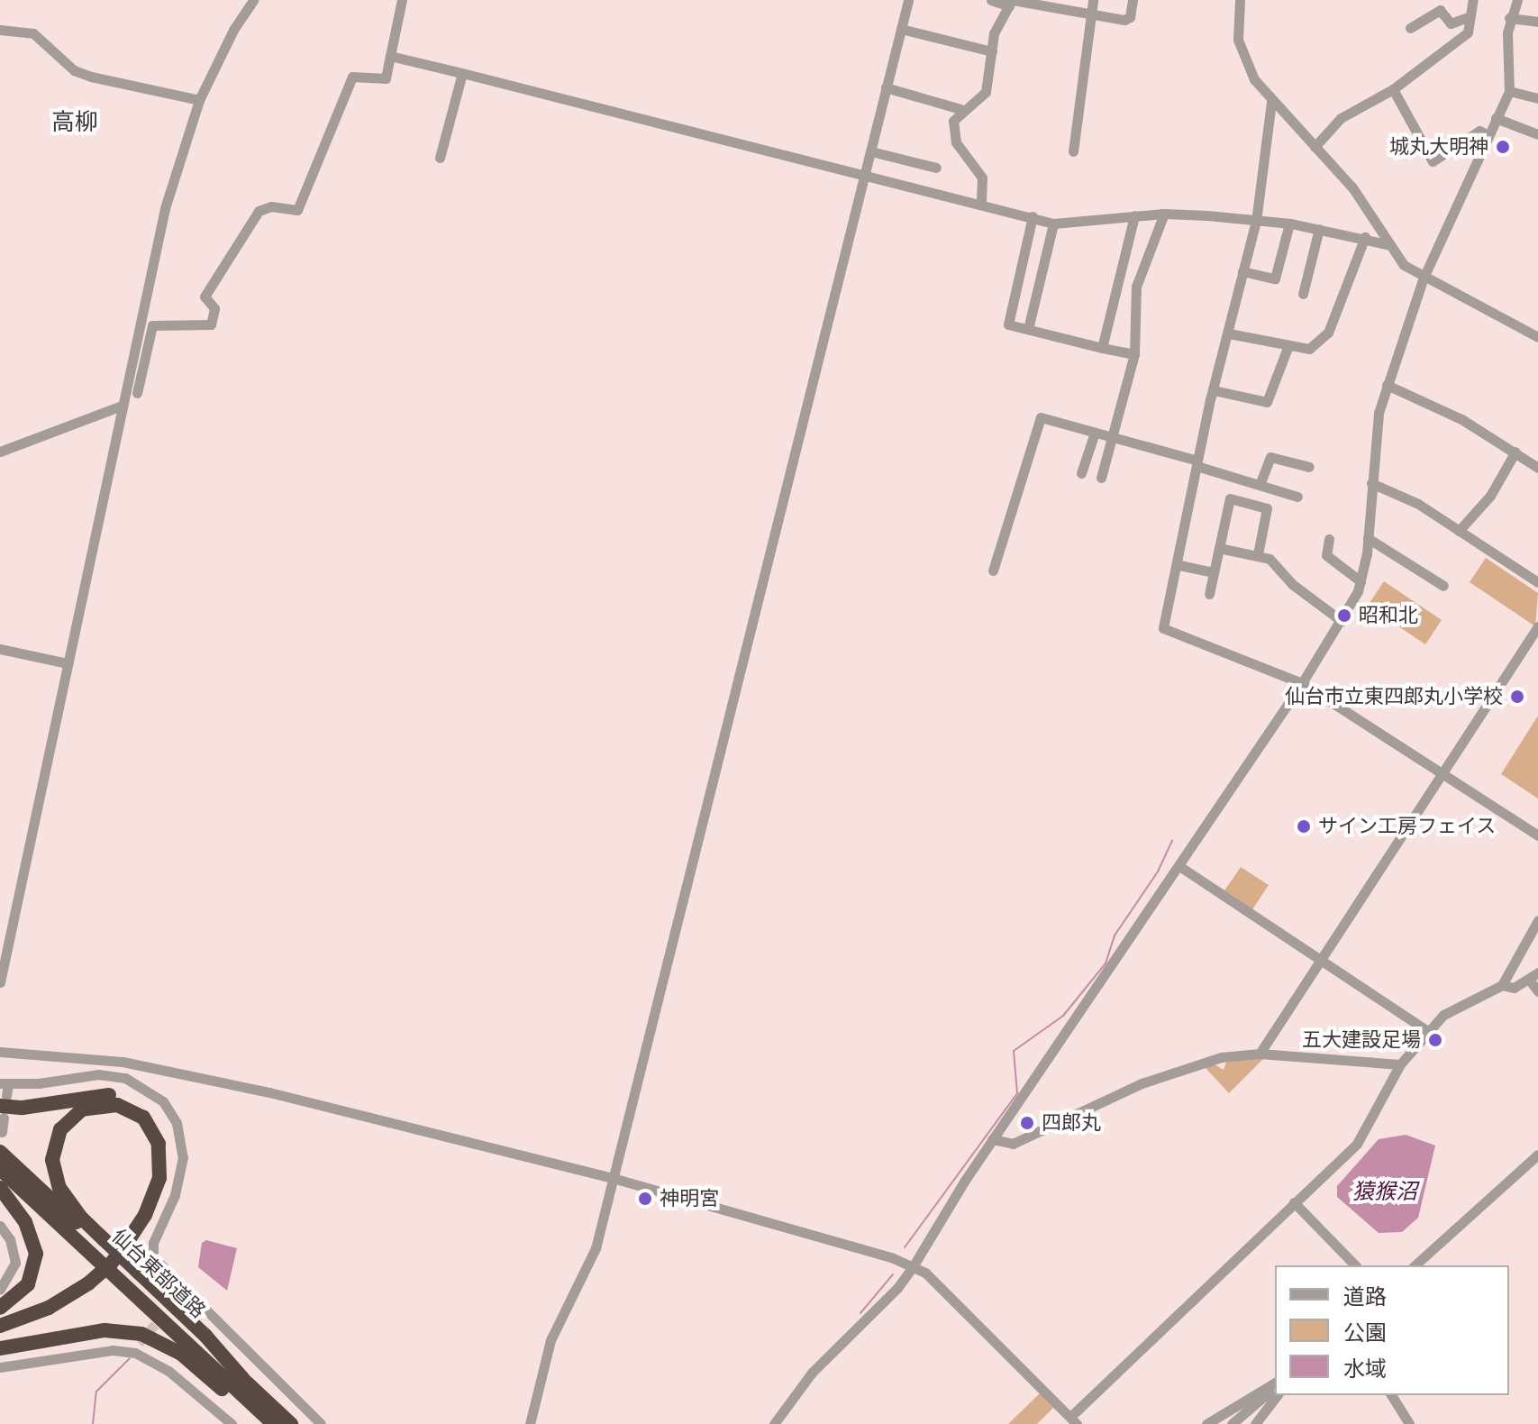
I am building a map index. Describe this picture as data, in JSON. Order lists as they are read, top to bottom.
{
  "streets": {
    "highway": ["仙台東部道路"]
  },
  "districts": ["高柳"],
  "water": ["猿猴沼"],
  "places": [
    "城丸大明神",
    "昭和北",
    "仙台市立東四郎丸小学校",
    "サイン工房フェイス",
    "五大建設足場",
    "四郎丸",
    "神明宮"
  ],
  "legend": ["道路", "公園", "水域"]
}
